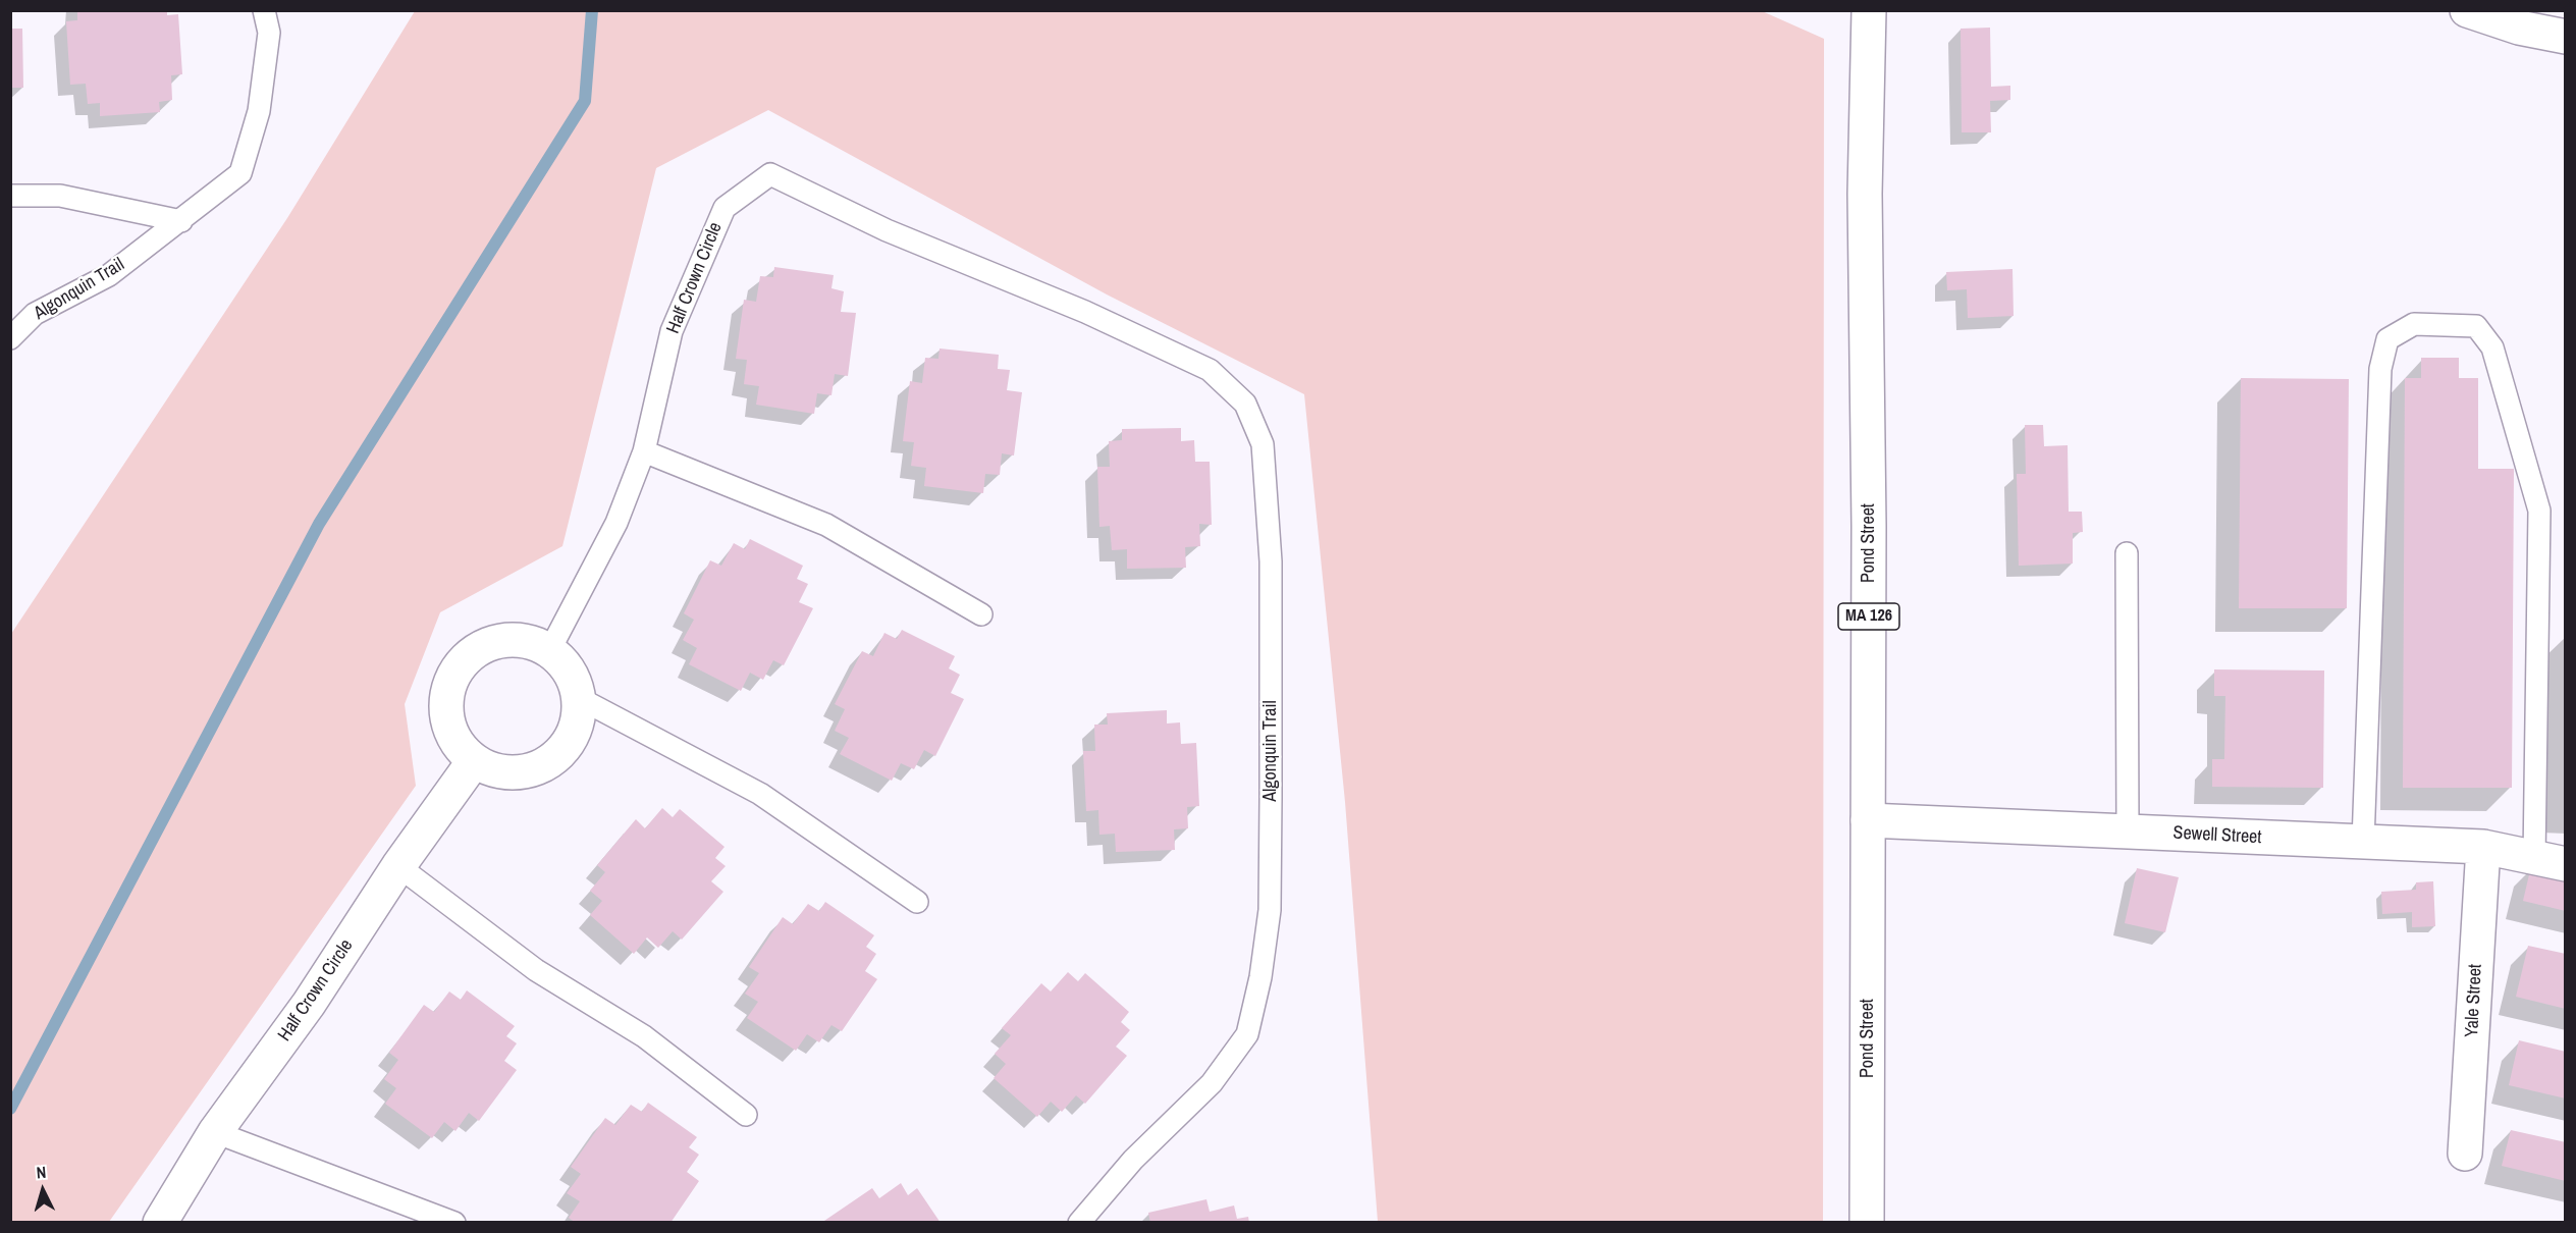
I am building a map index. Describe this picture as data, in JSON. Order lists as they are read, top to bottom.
{
  "streets": {
    "street": [
      "Half Crown Circle",
      "Pond Street",
      "MA 126",
      "Sewell Street",
      "Yale Street"
    ],
    "lane": ["Algonquin Trail"]
  },
  "crossings": [
    ["Half Crown Circle", "Algonquin Trail"],
    ["Pond Street", "Sewell Street"],
    ["Sewell Street", "Yale Street"]
  ],
  "north": "top"
}
